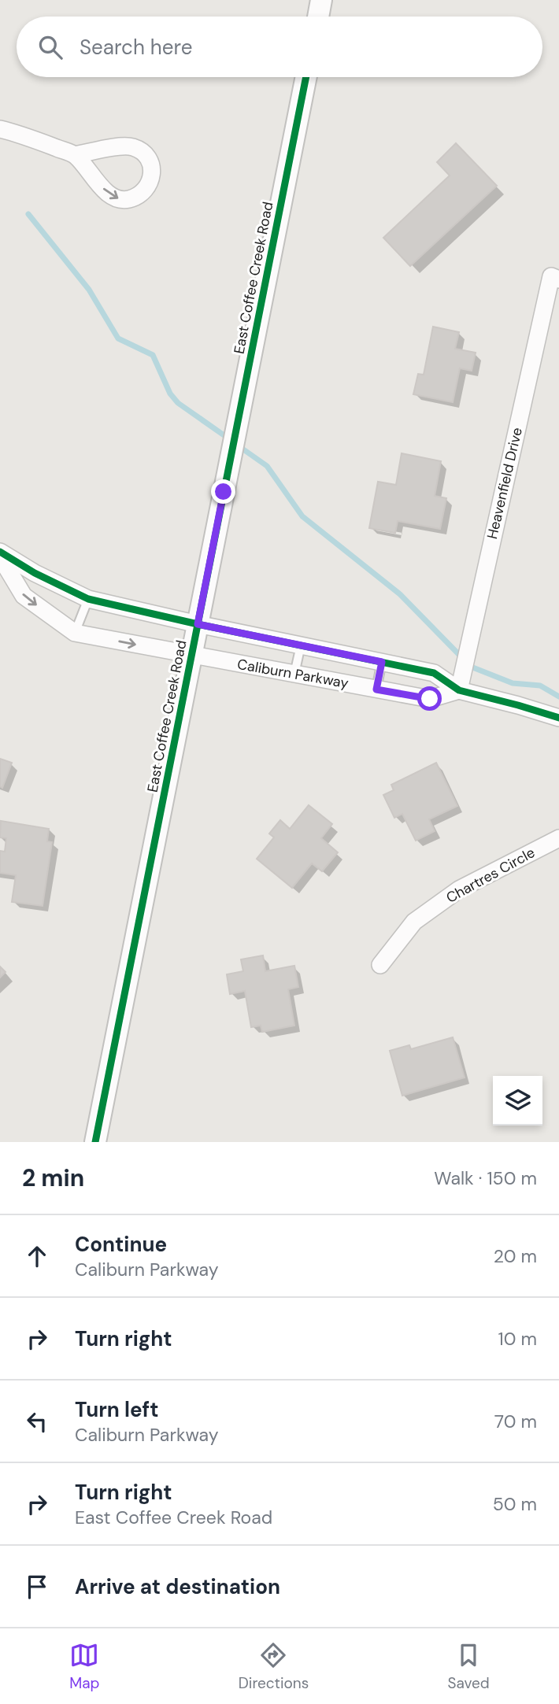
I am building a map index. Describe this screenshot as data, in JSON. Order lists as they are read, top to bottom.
{
  "streets": {
    "street": [
      "East Coffee Creek Road",
      "Heavenfield Drive",
      "Caliburn Parkway",
      "Chartres Circle"
    ]
  },
  "crossings": [
    ["East Coffee Creek Road", "Caliburn Parkway"],
    ["Heavenfield Drive", "Caliburn Parkway"]
  ],
  "page": {
    "search": "Search here",
    "heading": ["2 min", "Walk · 150 m"],
    "list": [
      ["Continue", "Caliburn Parkway", "20 m"],
      ["Turn right", "10 m"],
      ["Turn left", "Caliburn Parkway", "70 m"],
      ["Turn right", "East Coffee Creek Road", "50 m"],
      "Arrive at destination"
    ],
    "nav": ["Map", "Directions", "Saved"]
  }
}
